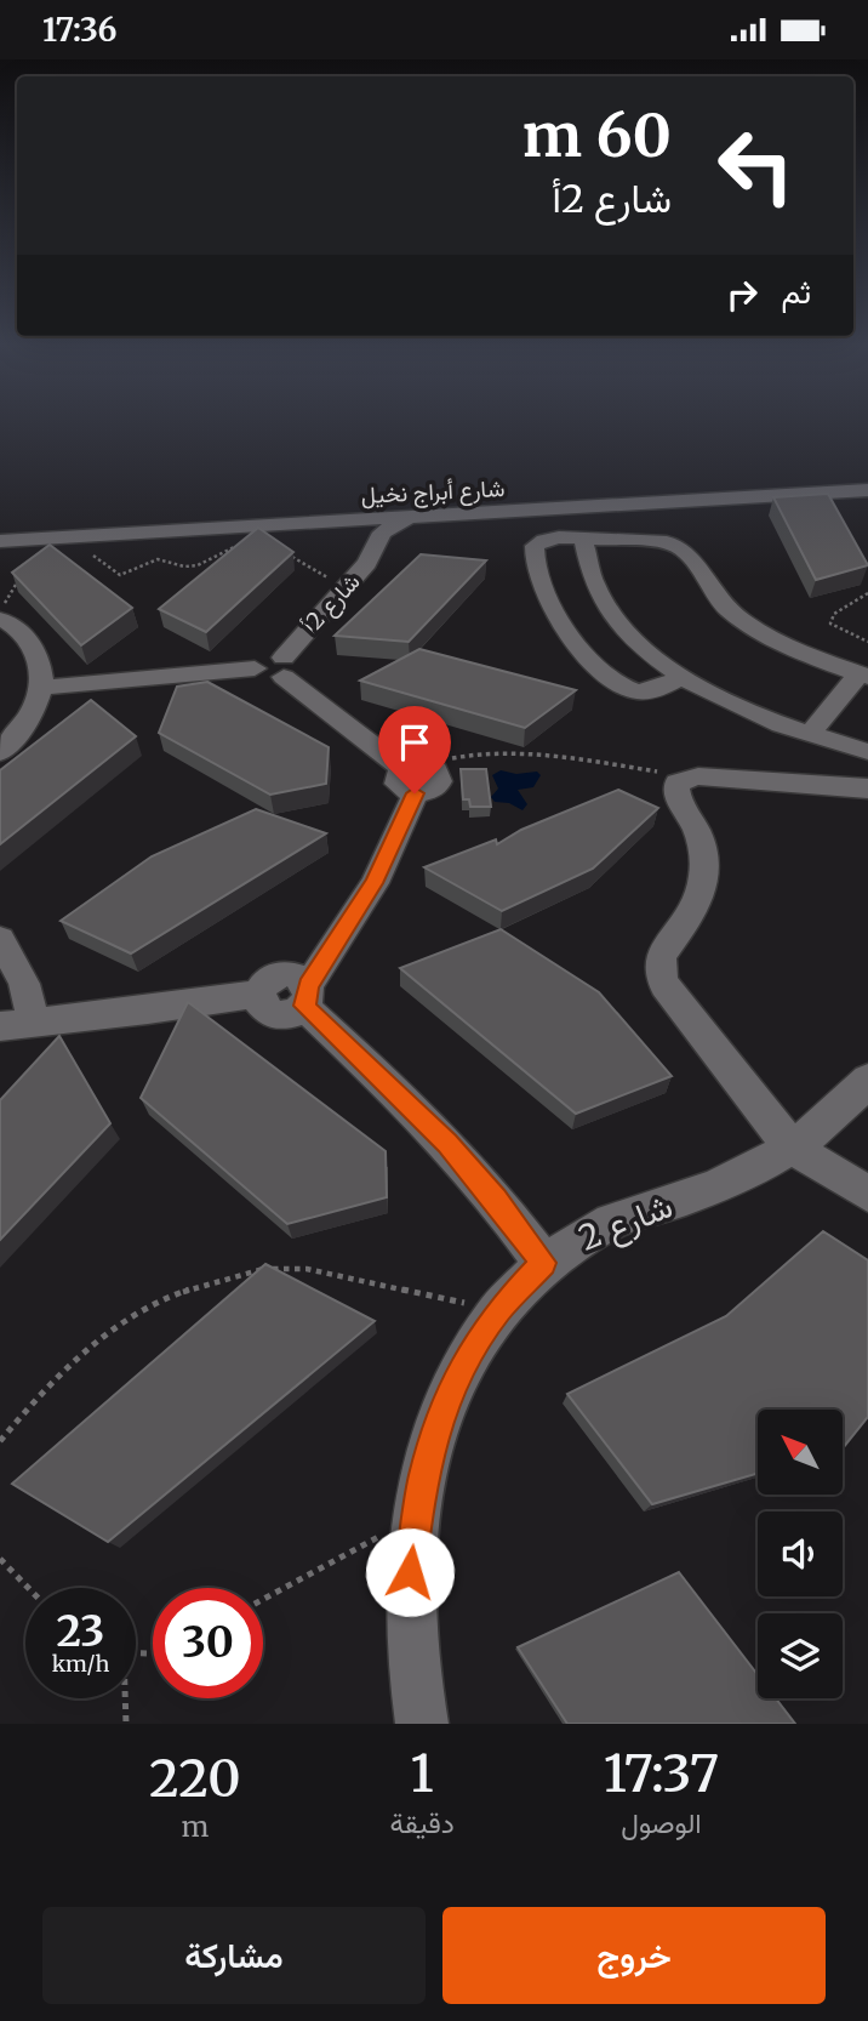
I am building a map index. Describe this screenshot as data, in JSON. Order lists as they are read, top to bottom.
{
  "streets": {
    "street": ["شارع أبراج نخيل", "شارع 2أ", "شارع 2"]
  },
  "crossings": [
    ["شارع أبراج نخيل", "شارع 2أ"]
  ],
  "north": "top left",
  "page": {
    "status": "17:36",
    "turn": ["60 m", "شارع 2أ"],
    "then": "ثم",
    "speed": "23 km/h",
    "limit": "30",
    "eta": [
      "17:37",
      "الوصول",
      "1",
      "دقيقة",
      "220",
      "m"
    ],
    "buttons": ["خروج", "مشاركة"]
  }
}
